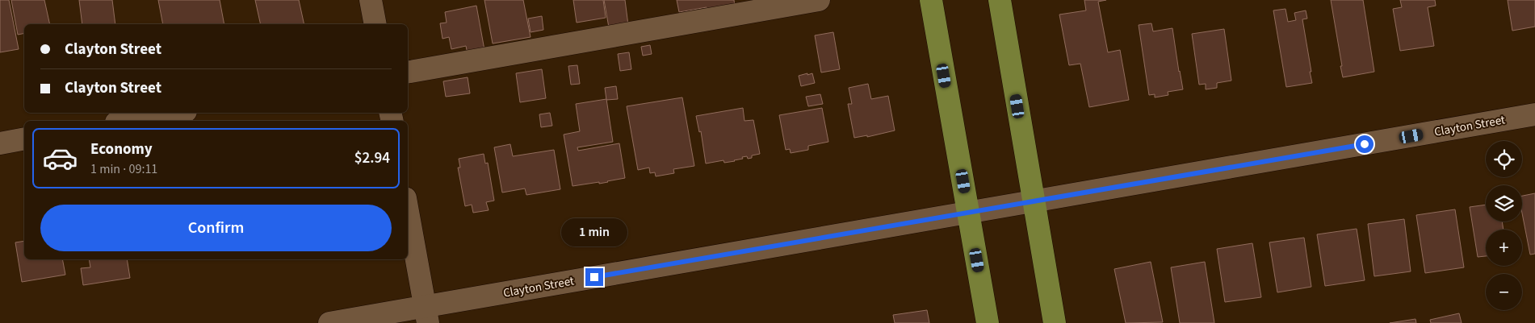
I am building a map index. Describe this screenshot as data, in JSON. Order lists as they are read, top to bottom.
{
  "streets": {
    "street": ["Clayton Street"]
  },
  "page": {
    "banner": ["Clayton Street", "Clayton Street"],
    "list": [
      {
        "name": "Economy",
        "note": "1 min · 09:11",
        "value": "$2.94"
      }
    ],
    "map_buttons": ["+", "−"],
    "buttons": "Confirm",
    "bubble": "1 min"
  }
}
